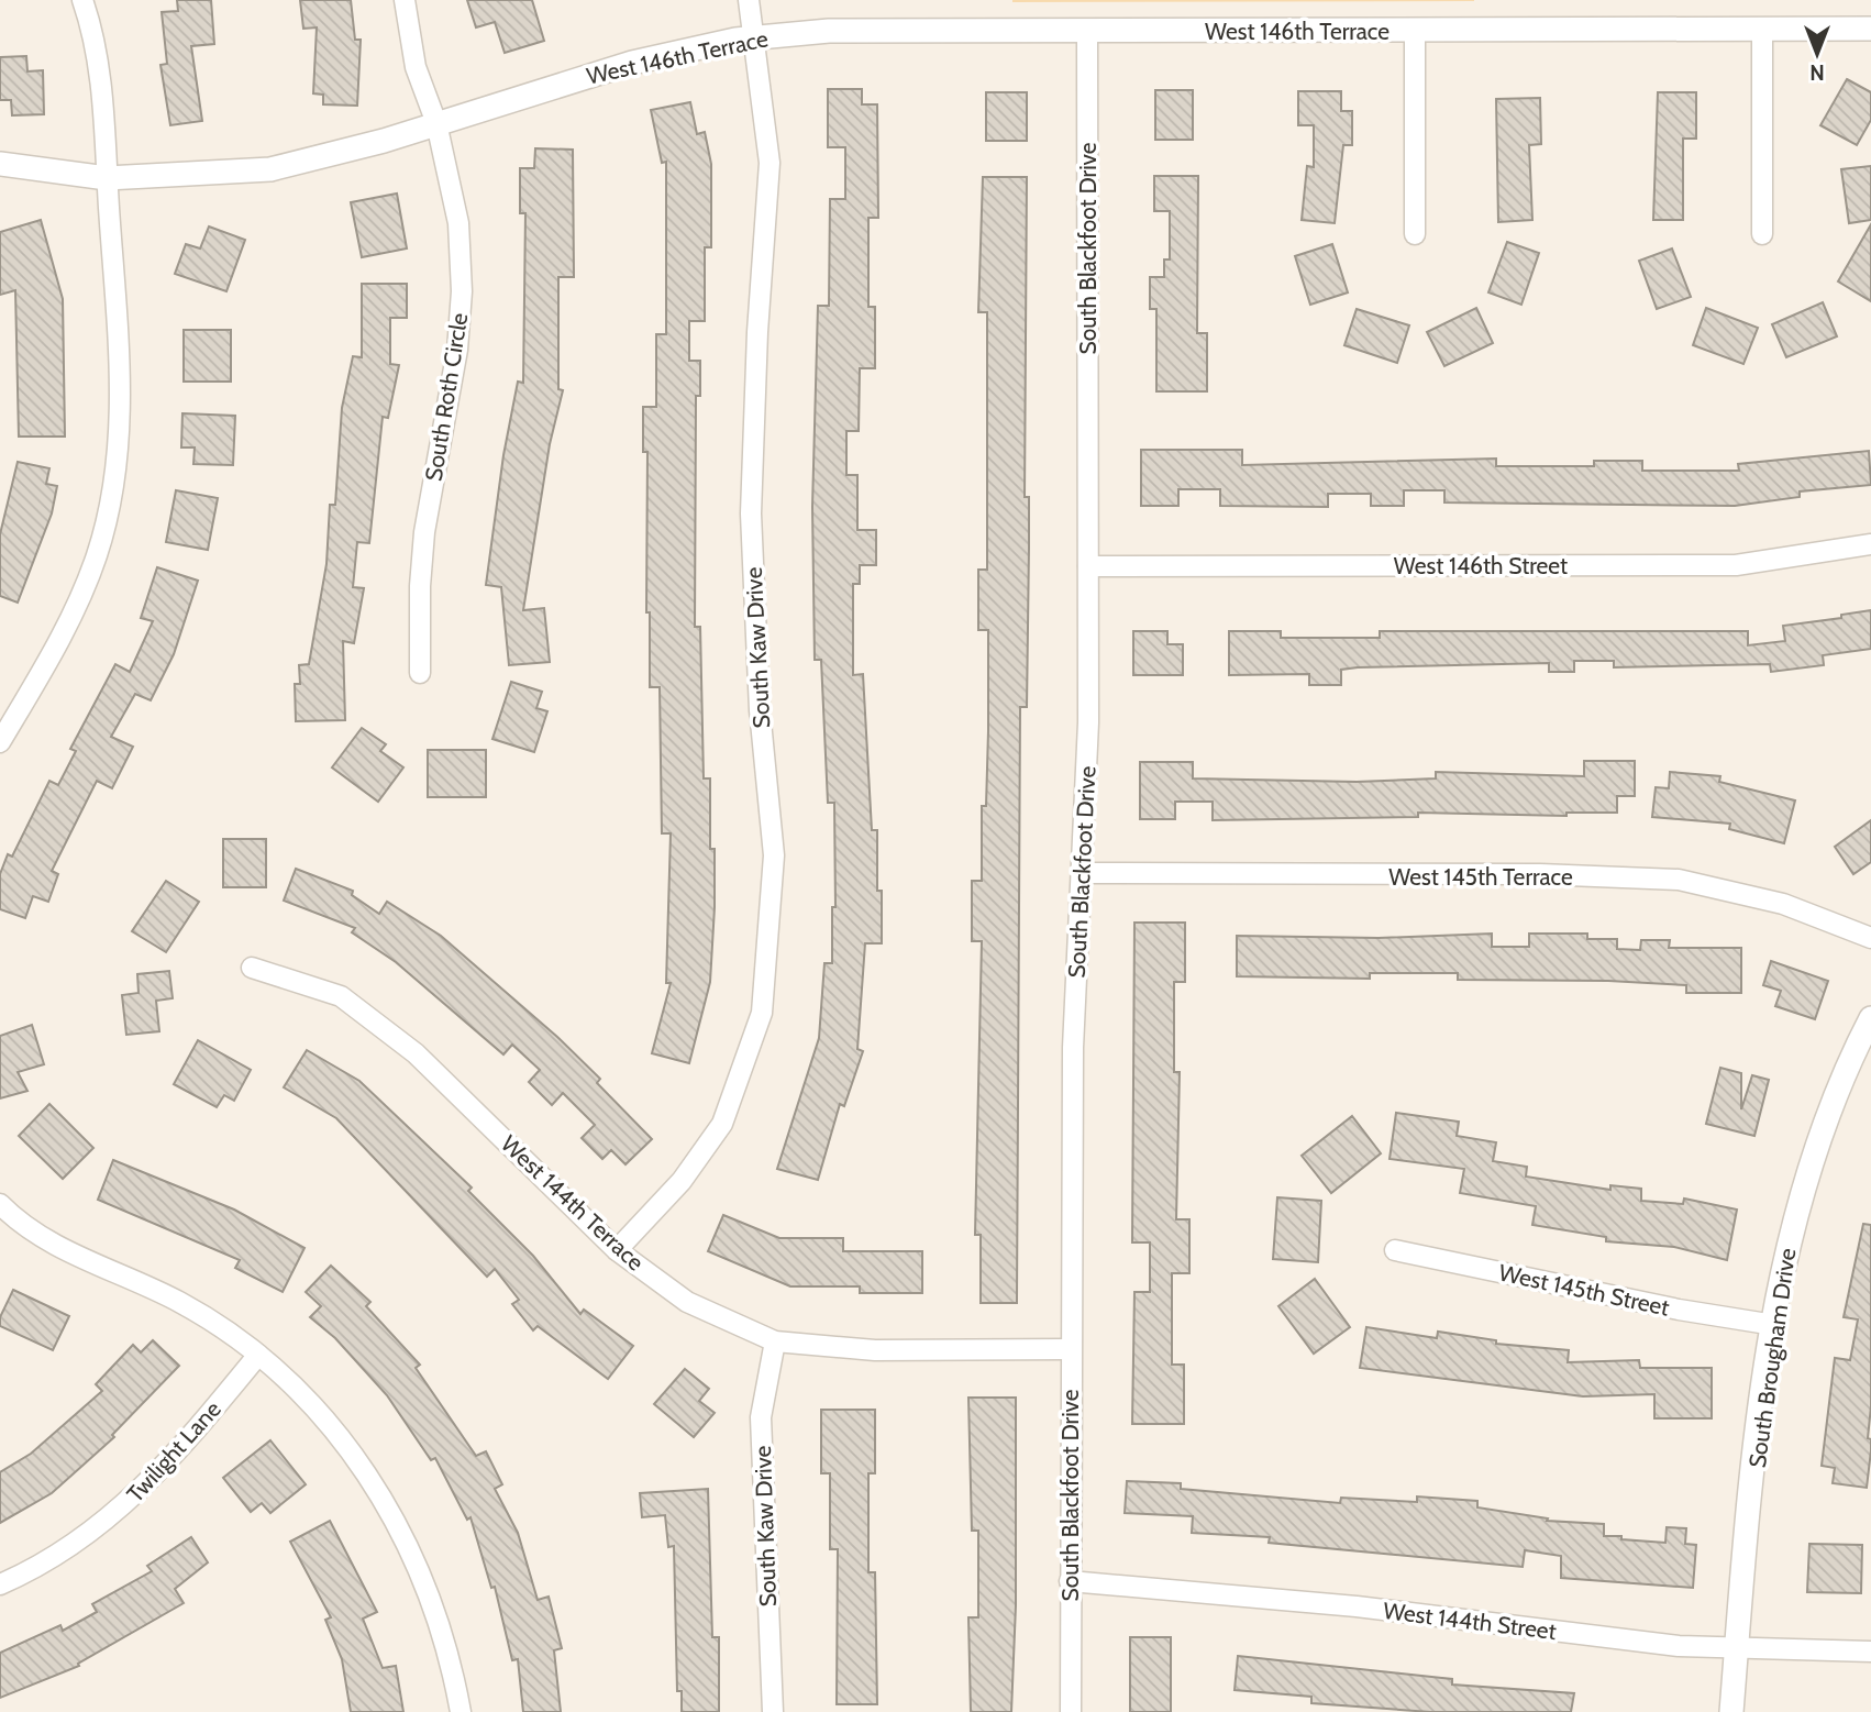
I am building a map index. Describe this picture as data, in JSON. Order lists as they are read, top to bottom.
{
  "streets": {
    "street": [
      "West 146th Terrace",
      "South Blackfoot Drive",
      "South Roth Circle",
      "West 146th Street",
      "South Kaw Drive",
      "West 145th Terrace",
      "West 144th Terrace",
      "West 145th Street",
      "South Brougham Drive",
      "Twilight Lane",
      "West 144th Street"
    ]
  },
  "crossings": [
    ["West 146th Terrace", "South Blackfoot Drive"],
    ["West 146th Terrace", "South Roth Circle"],
    ["West 146th Terrace", "South Kaw Drive"],
    ["South Blackfoot Drive", "West 146th Street"],
    ["South Blackfoot Drive", "West 145th Terrace"],
    ["South Blackfoot Drive", "West 144th Terrace"],
    ["South Blackfoot Drive", "West 144th Street"],
    ["South Kaw Drive", "West 144th Terrace"],
    ["West 145th Street", "South Brougham Drive"],
    ["South Brougham Drive", "West 144th Street"]
  ],
  "north": "bottom"
}
